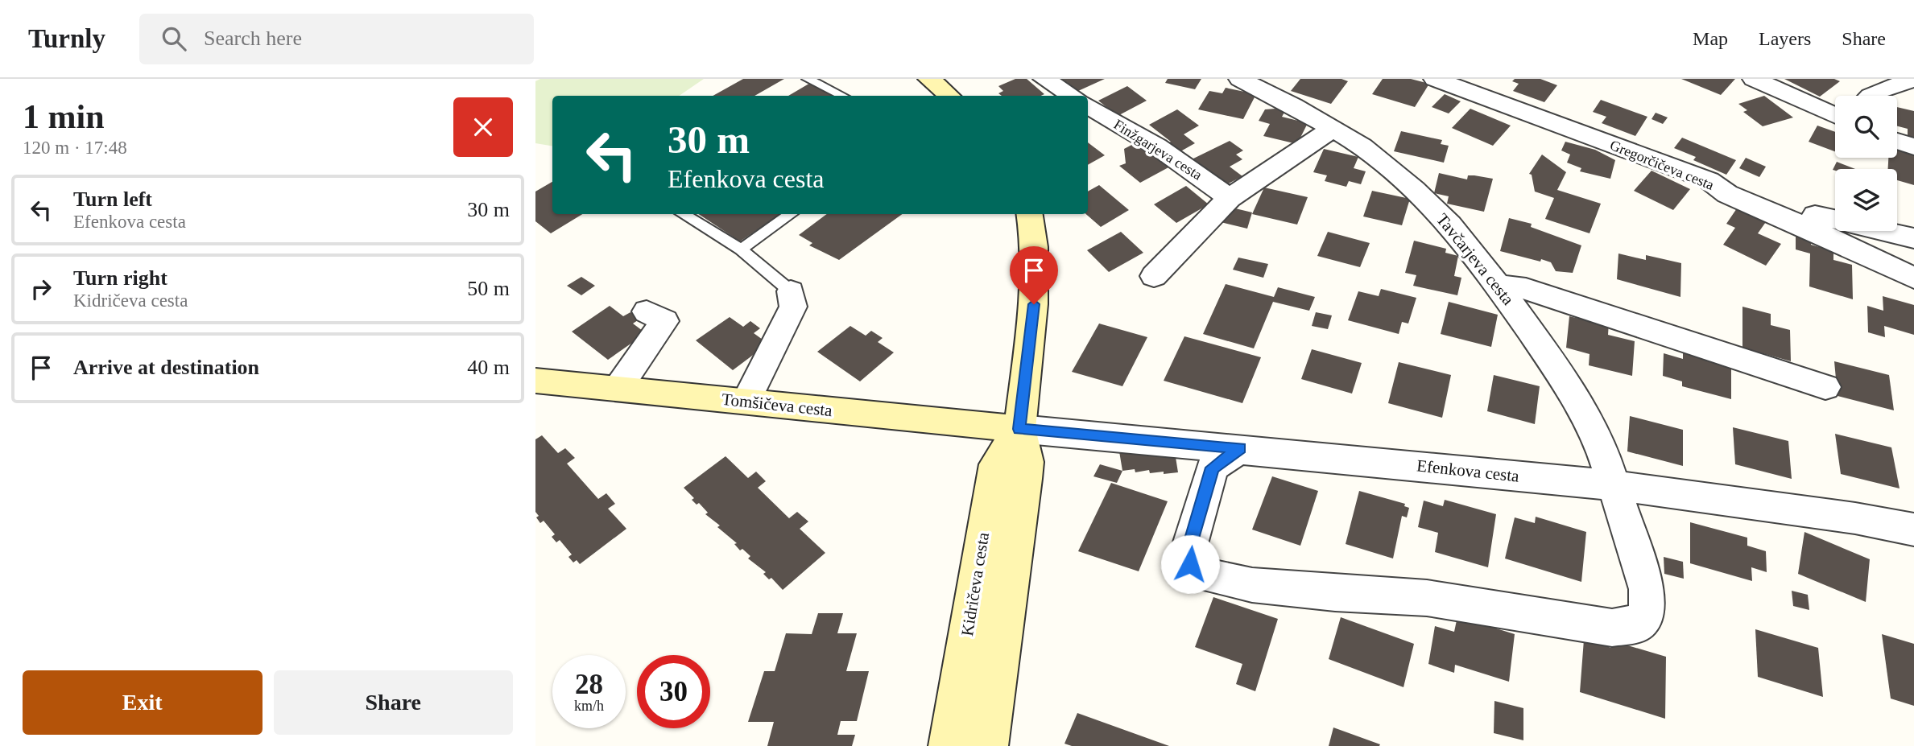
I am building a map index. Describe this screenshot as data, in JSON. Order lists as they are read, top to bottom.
{
  "streets": {
    "main road": ["Tomšičeva cesta", "Kidričeva cesta"],
    "street": [
      "Finžgarjeva cesta",
      "Gregorčičeva cesta",
      "Tavčarjeva cesta",
      "Efenkova cesta"
    ]
  },
  "crossings": [
    ["Tavčarjeva cesta", "Efenkova cesta"],
    ["Tomšičeva cesta", "Efenkova cesta"],
    ["Tomšičeva cesta", "Kidričeva cesta"],
    ["Efenkova cesta", "Kidričeva cesta"]
  ],
  "page": {
    "header": "Turnly",
    "search": "Search here",
    "nav": ["Map", "Layers", "Share"],
    "heading": ["1 min", "120 m · 17:48"],
    "turn": ["30 m", "Efenkova cesta"],
    "list": [
      {
        "name": "Turn left",
        "note": "Efenkova cesta",
        "value": "30 m"
      },
      {
        "name": "Turn right",
        "note": "Kidričeva cesta",
        "value": "50 m"
      },
      {
        "name": "Arrive at destination",
        "value": "40 m"
      }
    ],
    "speed": "28 km/h",
    "limit": "30",
    "buttons": ["Exit", "Share"]
  }
}
